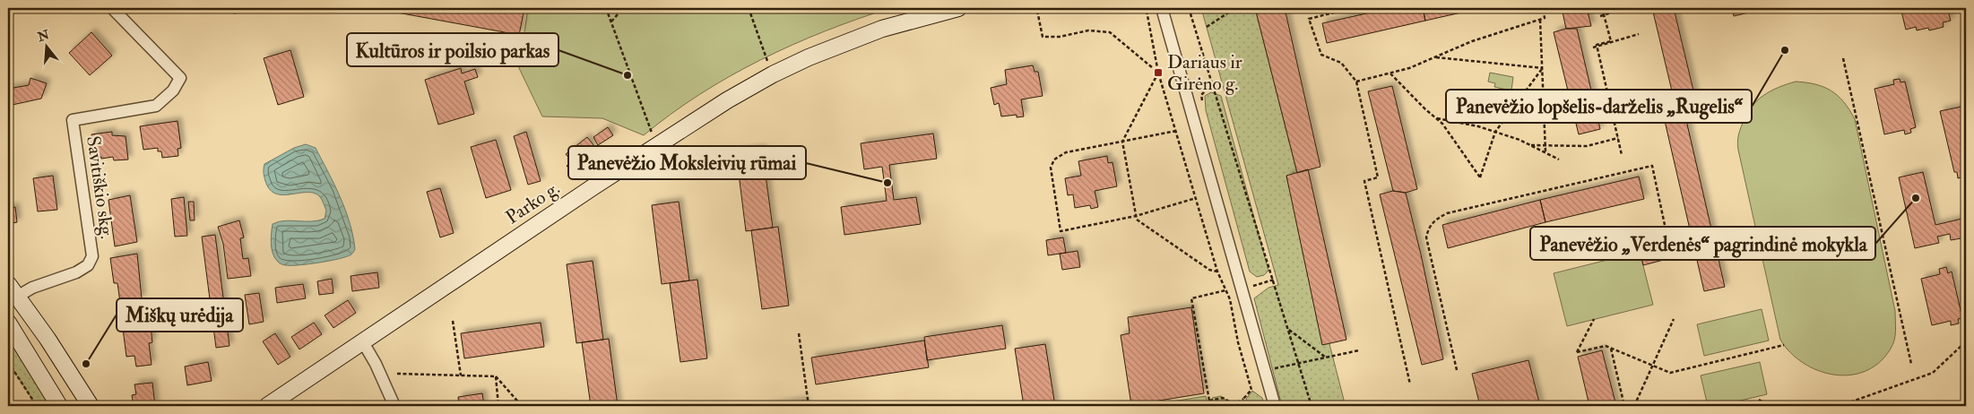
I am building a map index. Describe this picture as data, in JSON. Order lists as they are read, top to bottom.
{
  "streets": {
    "main road": ["Parko g."],
    "street": ["Savitiškio skg."]
  },
  "places": {
    "other": [
      "Panevėžio lopšelis-darželis „Rugelis“",
      "Kultūros ir poilsio parkas",
      "Panevėžio Moksleivių rūmai",
      "Panevėžio „Verdenės“ pagrindinė mokykla",
      "Miškų urėdija"
    ],
    "transit": ["Dariaus ir Girėno g."]
  },
  "north": "top"
}
